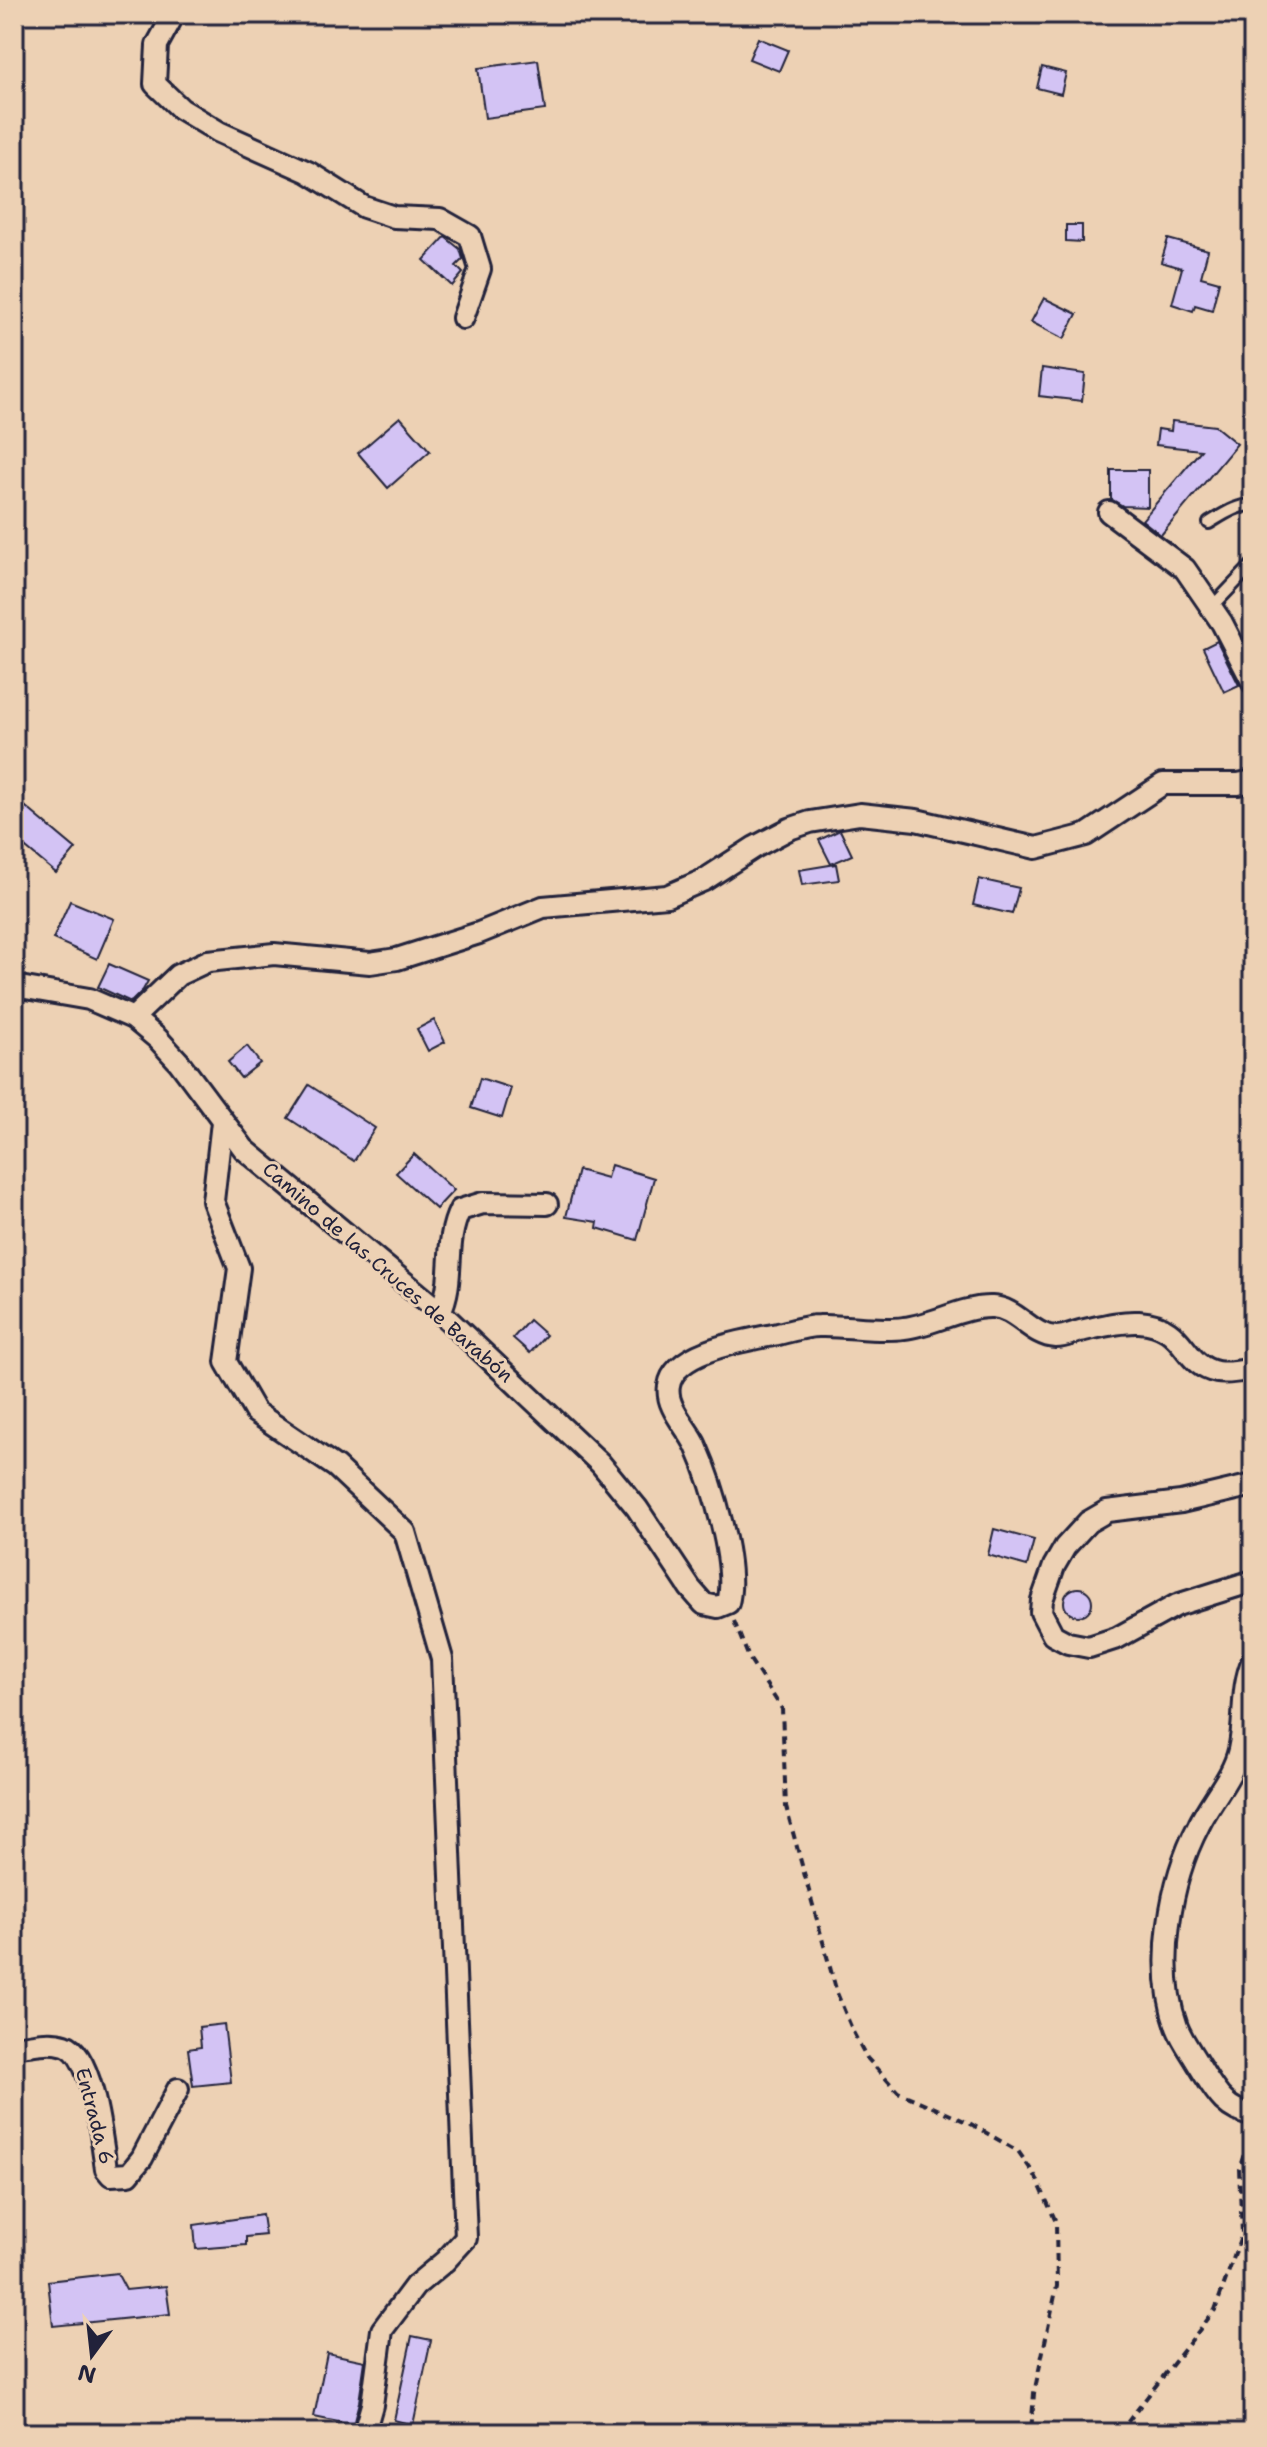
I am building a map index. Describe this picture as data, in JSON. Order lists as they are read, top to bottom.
{
  "streets": {
    "street": ["Camino de las Cruces de Barabón", "Entrada 6"]
  },
  "north": "bottom"
}
